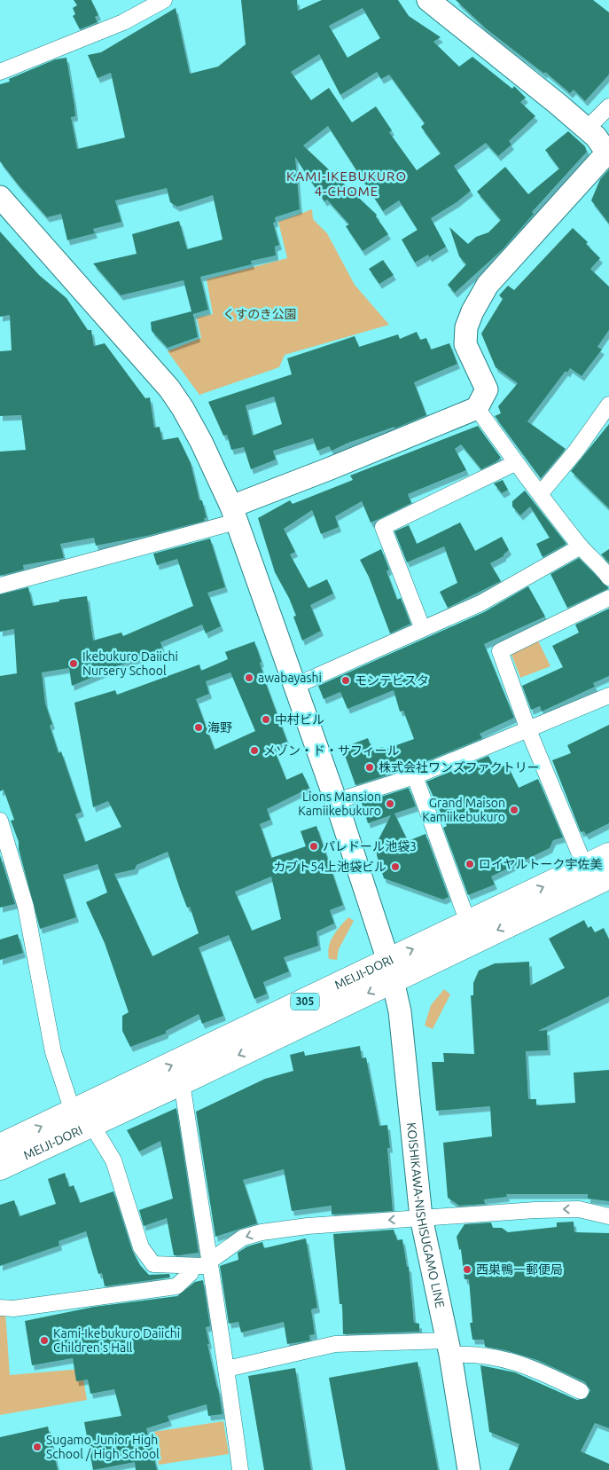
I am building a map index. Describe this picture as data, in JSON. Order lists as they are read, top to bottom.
{
  "streets": {
    "main road": ["MEIJI-DORI", "305"],
    "street": ["KOISHIKAWA-NISHISUGAMO LINE"]
  },
  "crossings": [
    ["MEIJI-DORI", "KOISHIKAWA-NISHISUGAMO LINE"]
  ],
  "districts": ["KAMI-IKEBUKURO 4-CHOME"],
  "parks": ["くすのき公園"],
  "places": [
    "Ikebukuro Daiichi Nursery School",
    "awabayashi",
    "モンテビスタ",
    "中村ビル",
    "海野",
    "メゾン・ド・サフィール",
    "株式会社ワンズファクトリー",
    "Lions Mansion Kamiikebukuro",
    "Grand Maison Kamiikebukuro",
    "パレドール池袋3",
    "ロイヤルトーク宇佐美",
    "カブト54上池袋ビル",
    "西巣鴨一郵便局",
    "Kami-Ikebukuro Daiichi Children's Hall",
    "Sugamo Junior High School / High School"
  ]
}
